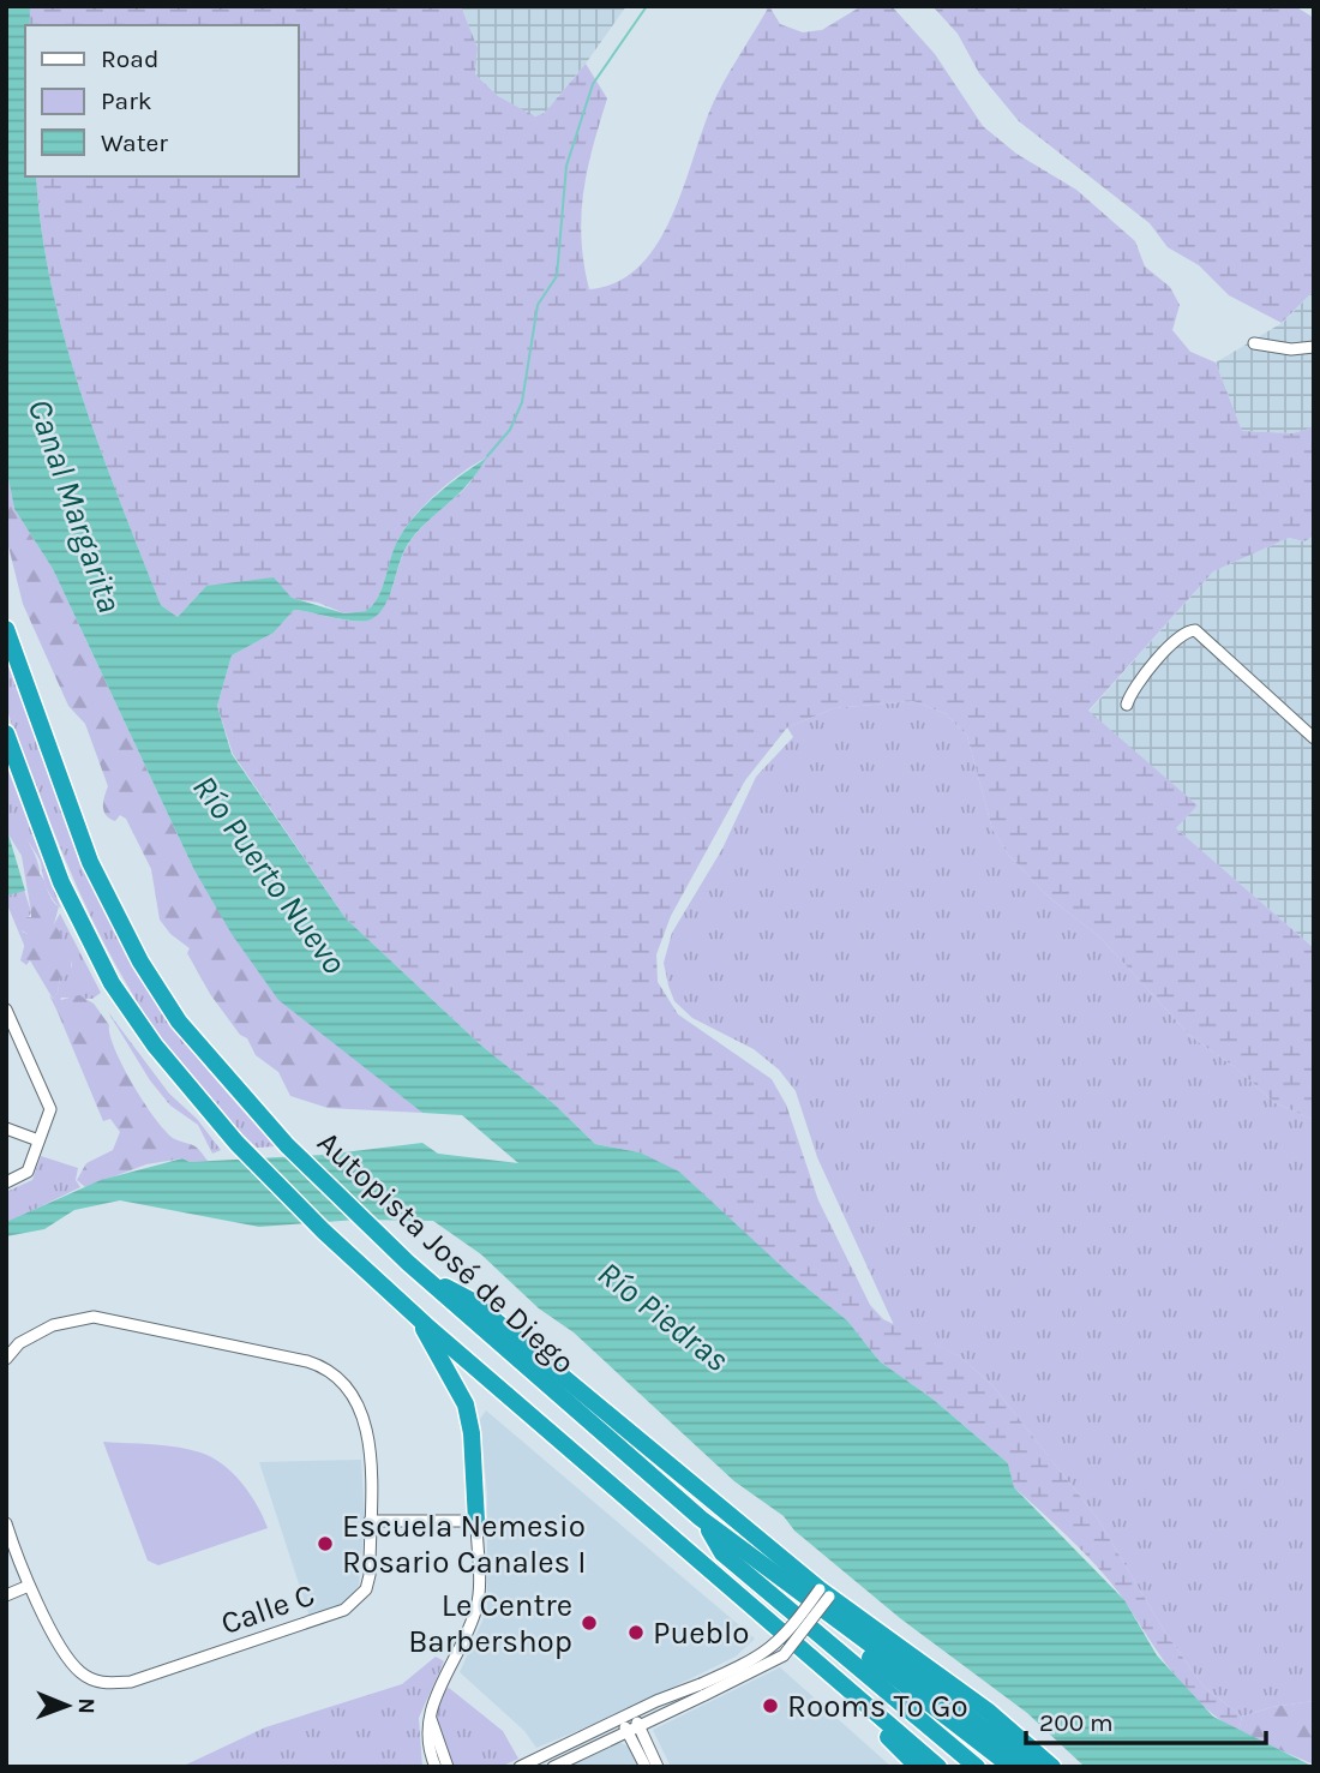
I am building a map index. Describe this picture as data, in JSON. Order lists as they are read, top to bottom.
{
  "streets": {
    "highway": ["Autopista José de Diego"],
    "street": ["Calle C"]
  },
  "water": ["Canal Margarita", "Río Puerto Nuevo", "Río Piedras"],
  "places": [
    "Escuela Nemesio Rosario Canales I",
    "Le Centre Barbershop",
    "Pueblo",
    "Rooms To Go"
  ],
  "legend": ["Road", "Park", "Water"],
  "scale_bar": "200 m",
  "north": "right"
}
